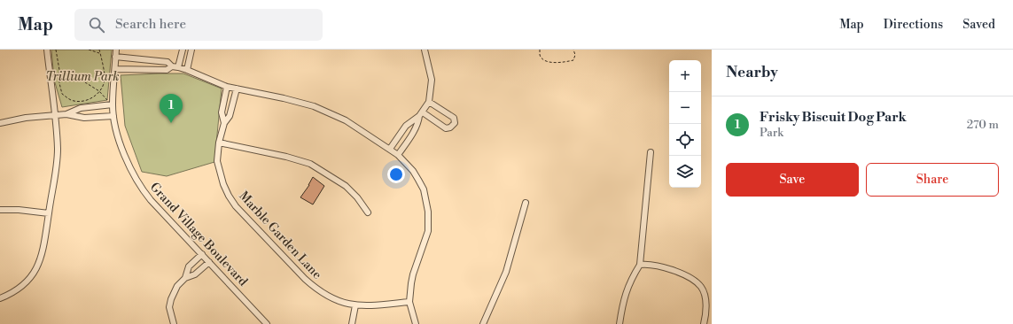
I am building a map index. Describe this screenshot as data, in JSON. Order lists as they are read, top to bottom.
{
  "streets": {
    "street": ["Grand Village Boulevard", "Marble Garden Lane"]
  },
  "parks": ["Trillium Park"],
  "page": {
    "header": "Map",
    "search": "Search here",
    "nav": ["Map", "Directions", "Saved"],
    "heading": "Nearby",
    "map_buttons": ["+", "−"],
    "pins": "1",
    "list": [
      {
        "mark": "1",
        "name": "Frisky Biscuit Dog Park",
        "note": "Park",
        "value": "270 m"
      }
    ],
    "buttons": ["Save", "Share"]
  }
}
